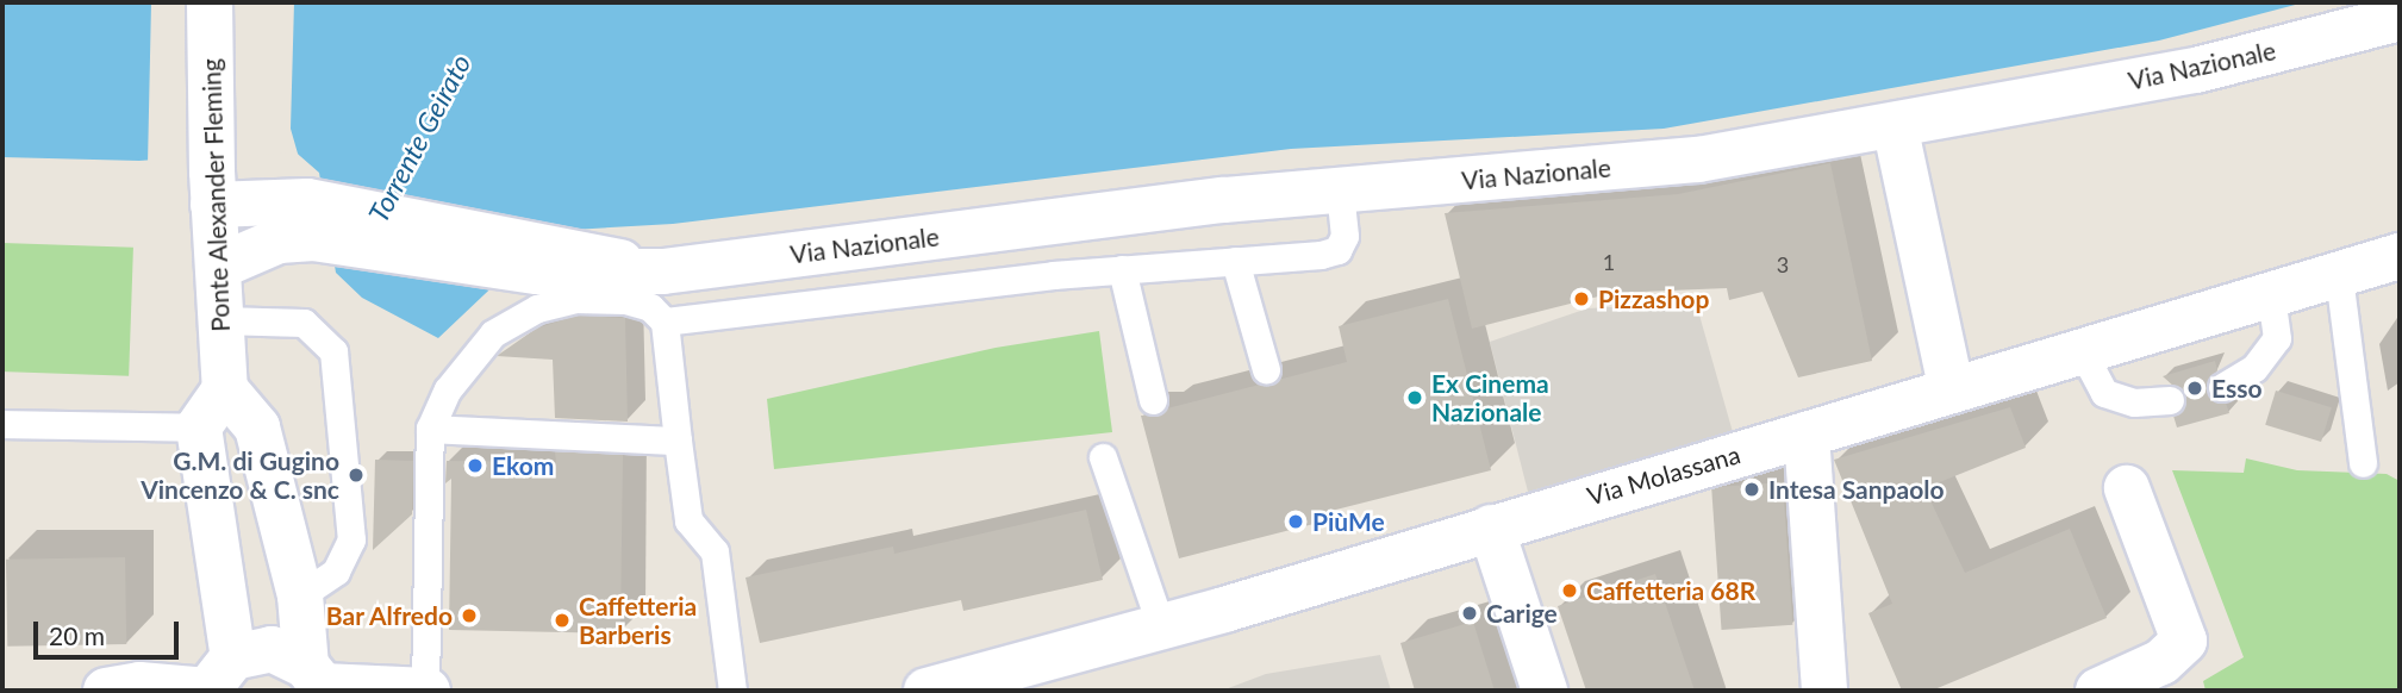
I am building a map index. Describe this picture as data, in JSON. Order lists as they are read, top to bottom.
{
  "streets": {
    "main road": ["Via Nazionale", "Ponte Alexander Fleming", "Via Molassana"]
  },
  "crossings": [
    ["Via Nazionale", "Ponte Alexander Fleming"]
  ],
  "water": ["Torrente Geirato"],
  "places": [
    "Pizzashop",
    "Esso",
    "Ex Cinema Nazionale",
    "Ekom",
    "G.M. di Gugino Vincenzo & C. snc",
    "Intesa Sanpaolo",
    "PiùMe",
    "Caffetteria 68R",
    "Carige",
    "Bar Alfredo",
    "Caffetteria Barberis"
  ],
  "house_numbers": ["1", "3"],
  "scale_bar": "20 m"
}
